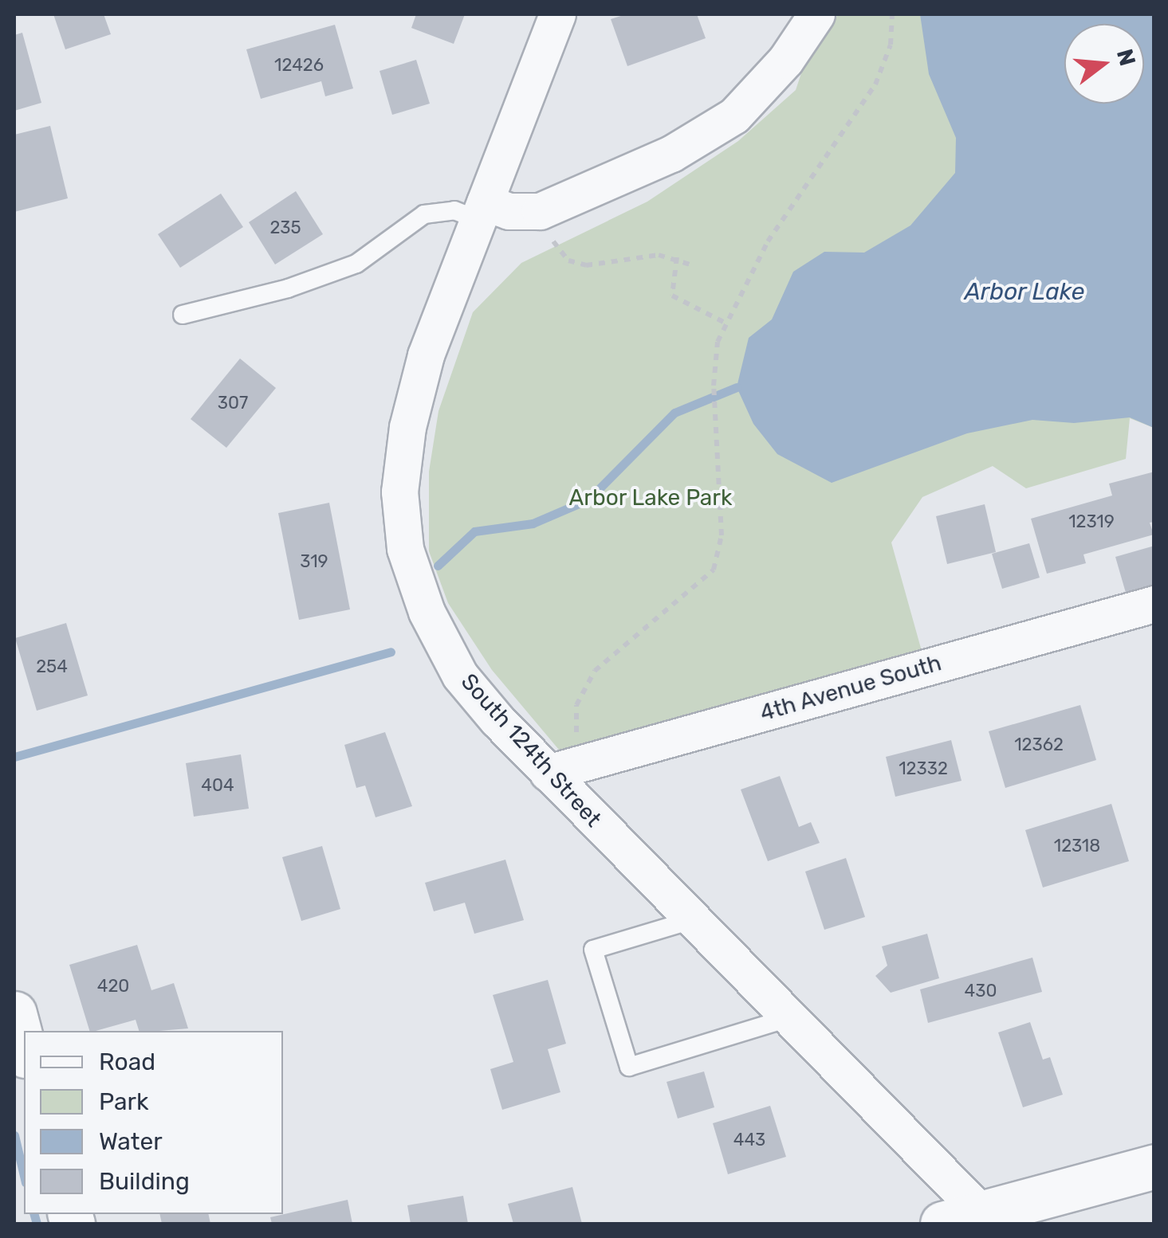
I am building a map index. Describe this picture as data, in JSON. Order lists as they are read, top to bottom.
{
  "streets": {
    "street": ["4th Avenue South", "South 124th Street"]
  },
  "crossings": [
    ["4th Avenue South", "South 124th Street"]
  ],
  "water": ["Arbor Lake"],
  "parks": ["Arbor Lake Park"],
  "house_numbers": [
    "12426",
    "235",
    "307",
    "12319",
    "319",
    "254",
    "12362",
    "12332",
    "404",
    "12318",
    "420",
    "430",
    "443"
  ],
  "legend": [
    "Road",
    "Park",
    "Water",
    "Building"
  ],
  "north": "right"
}
